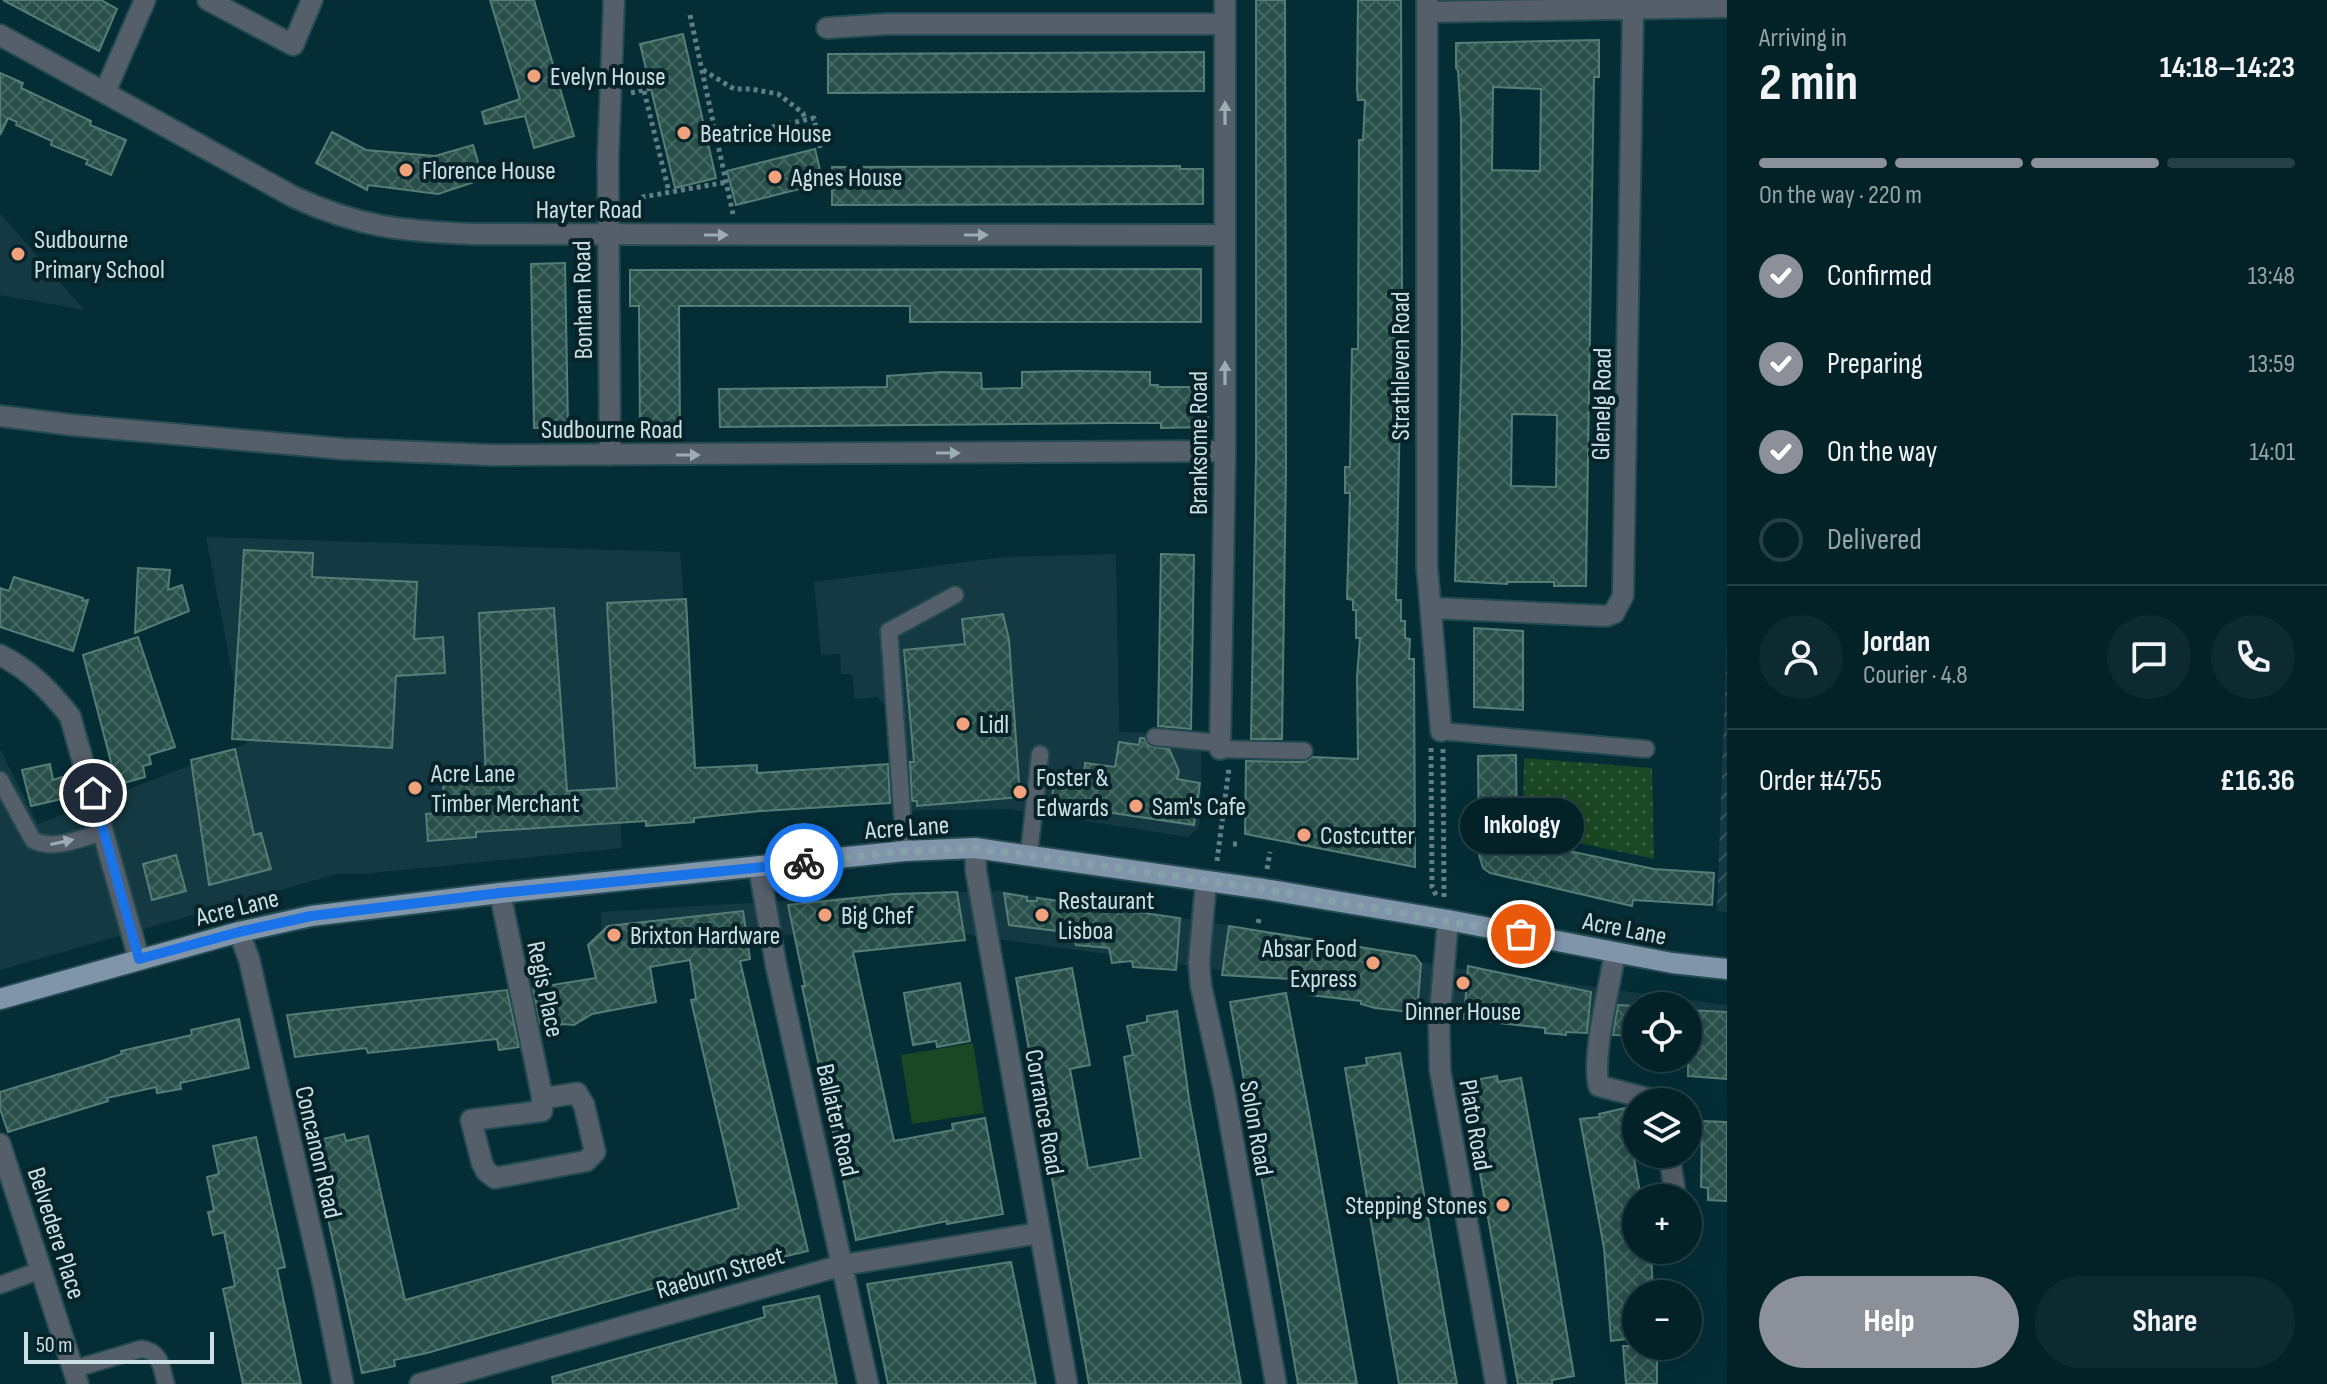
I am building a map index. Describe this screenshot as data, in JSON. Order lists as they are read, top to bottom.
{
  "streets": {
    "main road": ["Acre Lane"],
    "street": [
      "Hayter Road",
      "Bonham Road",
      "Strathleven Road",
      "Glenelg Road",
      "Sudbourne Road",
      "Branksome Road",
      "Regis Place",
      "Corrance Road",
      "Ballater Road",
      "Plato Road",
      "Solon Road",
      "Concanon Road",
      "Belvedere Place",
      "Raeburn Street"
    ]
  },
  "crossings": [
    ["Hayter Road", "Bonham Road"],
    ["Hayter Road", "Branksome Road"],
    ["Bonham Road", "Sudbourne Road"],
    ["Strathleven Road", "Glenelg Road"],
    ["Sudbourne Road", "Branksome Road"],
    ["Acre Lane", "Regis Place"],
    ["Acre Lane", "Corrance Road"],
    ["Acre Lane", "Ballater Road"],
    ["Acre Lane", "Plato Road"],
    ["Acre Lane", "Solon Road"],
    ["Acre Lane", "Concanon Road"],
    ["Corrance Road", "Raeburn Street"],
    ["Ballater Road", "Raeburn Street"]
  ],
  "one_way": ["Hayter Road", "Sudbourne Road", "Branksome Road"],
  "places": [
    "Evelyn House",
    "Beatrice House",
    "Florence House",
    "Agnes House",
    "Sudbourne Primary School",
    "Lidl",
    "Acre Lane Timber Merchant",
    "Foster & Edwards",
    "Sam's Cafe",
    "Costcutter",
    "Big Chef",
    "Restaurant Lisboa",
    "Inkology",
    "Brixton Hardware",
    "Absar Food Express",
    "Dinner House",
    "Stepping Stones"
  ],
  "scale_bar": "50 m",
  "page": {
    "heading": ["2 min", "Arriving in", "14:18–14:23"],
    "panel": [
      "Jordan",
      "Courier · 4.8",
      "Order #4755",
      "£16.36"
    ],
    "bar": "On the way · 220 m",
    "list": [
      ["Confirmed", "13:48"],
      ["Preparing", "13:59"],
      ["On the way", "14:01"],
      "Delivered"
    ],
    "bubble": "Inkology",
    "map_buttons": ["+", "−"],
    "buttons": ["Help", "Share"],
    "scale": "50 m"
  }
}
